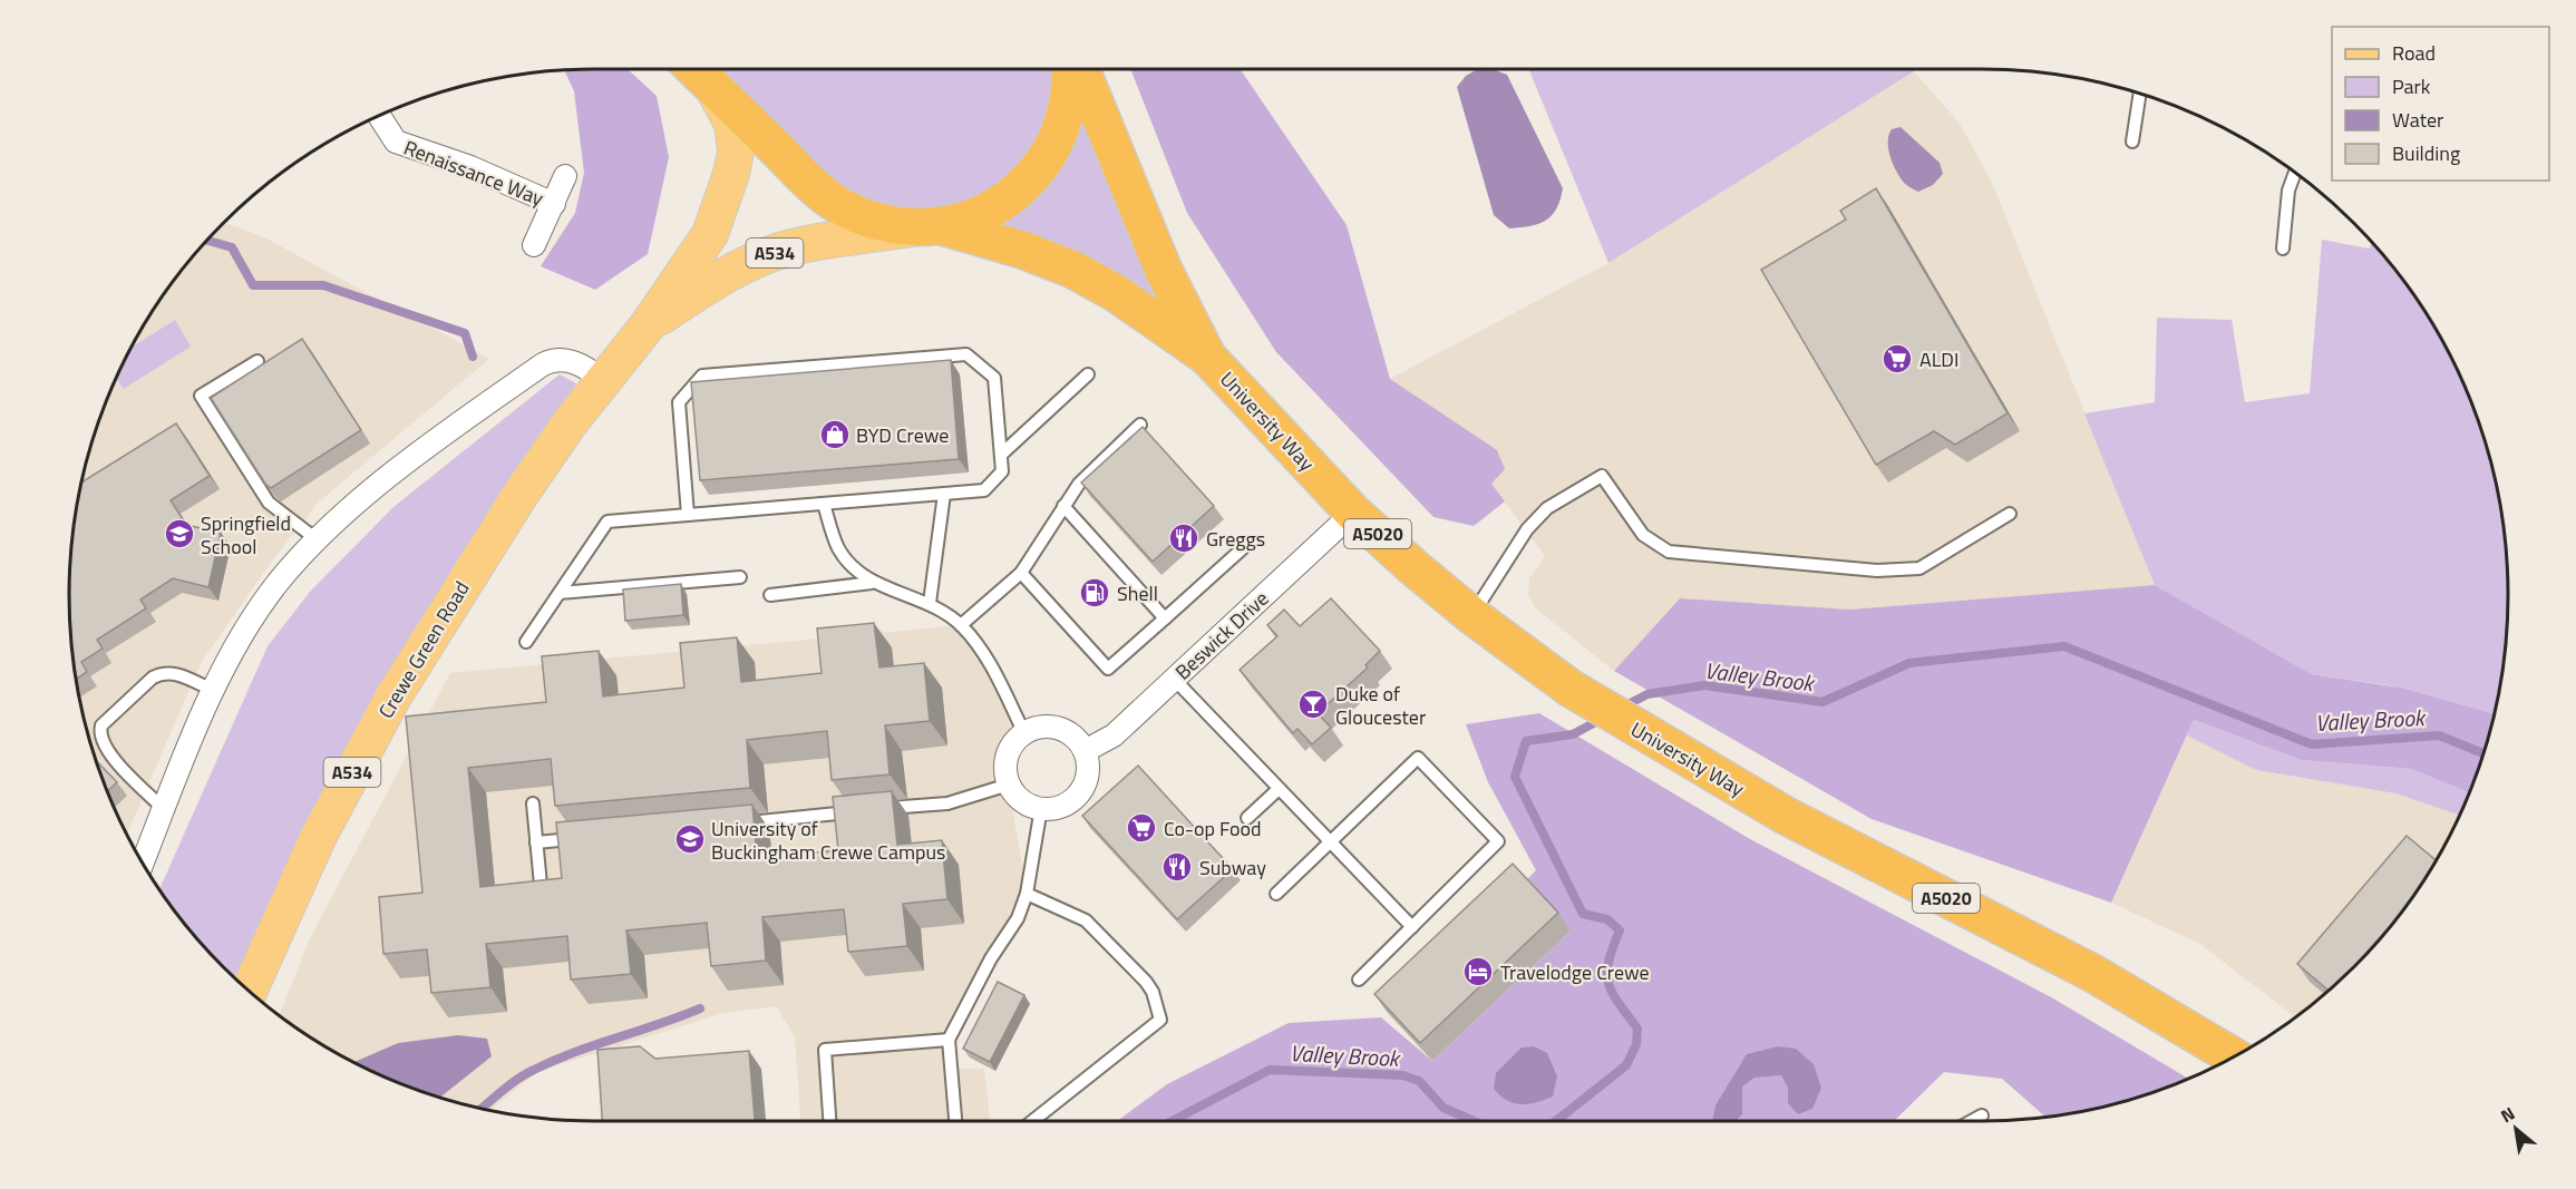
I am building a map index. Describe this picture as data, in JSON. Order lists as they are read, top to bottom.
{
  "streets": {
    "highway": ["University Way", "A5020"],
    "main road": ["A534", "Crewe Green Road"],
    "street": ["Renaissance Way", "Beswick Drive"]
  },
  "crossings": [
    ["University Way", "Beswick Drive"],
    ["University Way", "Crewe Green Road"]
  ],
  "water": ["Valley Brook"],
  "places": {
    "supermarket": ["ALDI", "Co-op Food"],
    "shop": ["BYD Crewe"],
    "school or university": ["Springfield School", "University of Buckingham Crewe Campus"],
    "restaurant": ["Greggs", "Subway"],
    "fuel station": ["Shell"],
    "bar": ["Duke of Gloucester"],
    "hotel": ["Travelodge Crewe"]
  },
  "legend": [
    "Road",
    "Park",
    "Water",
    "Building"
  ],
  "north": "top left"
}
